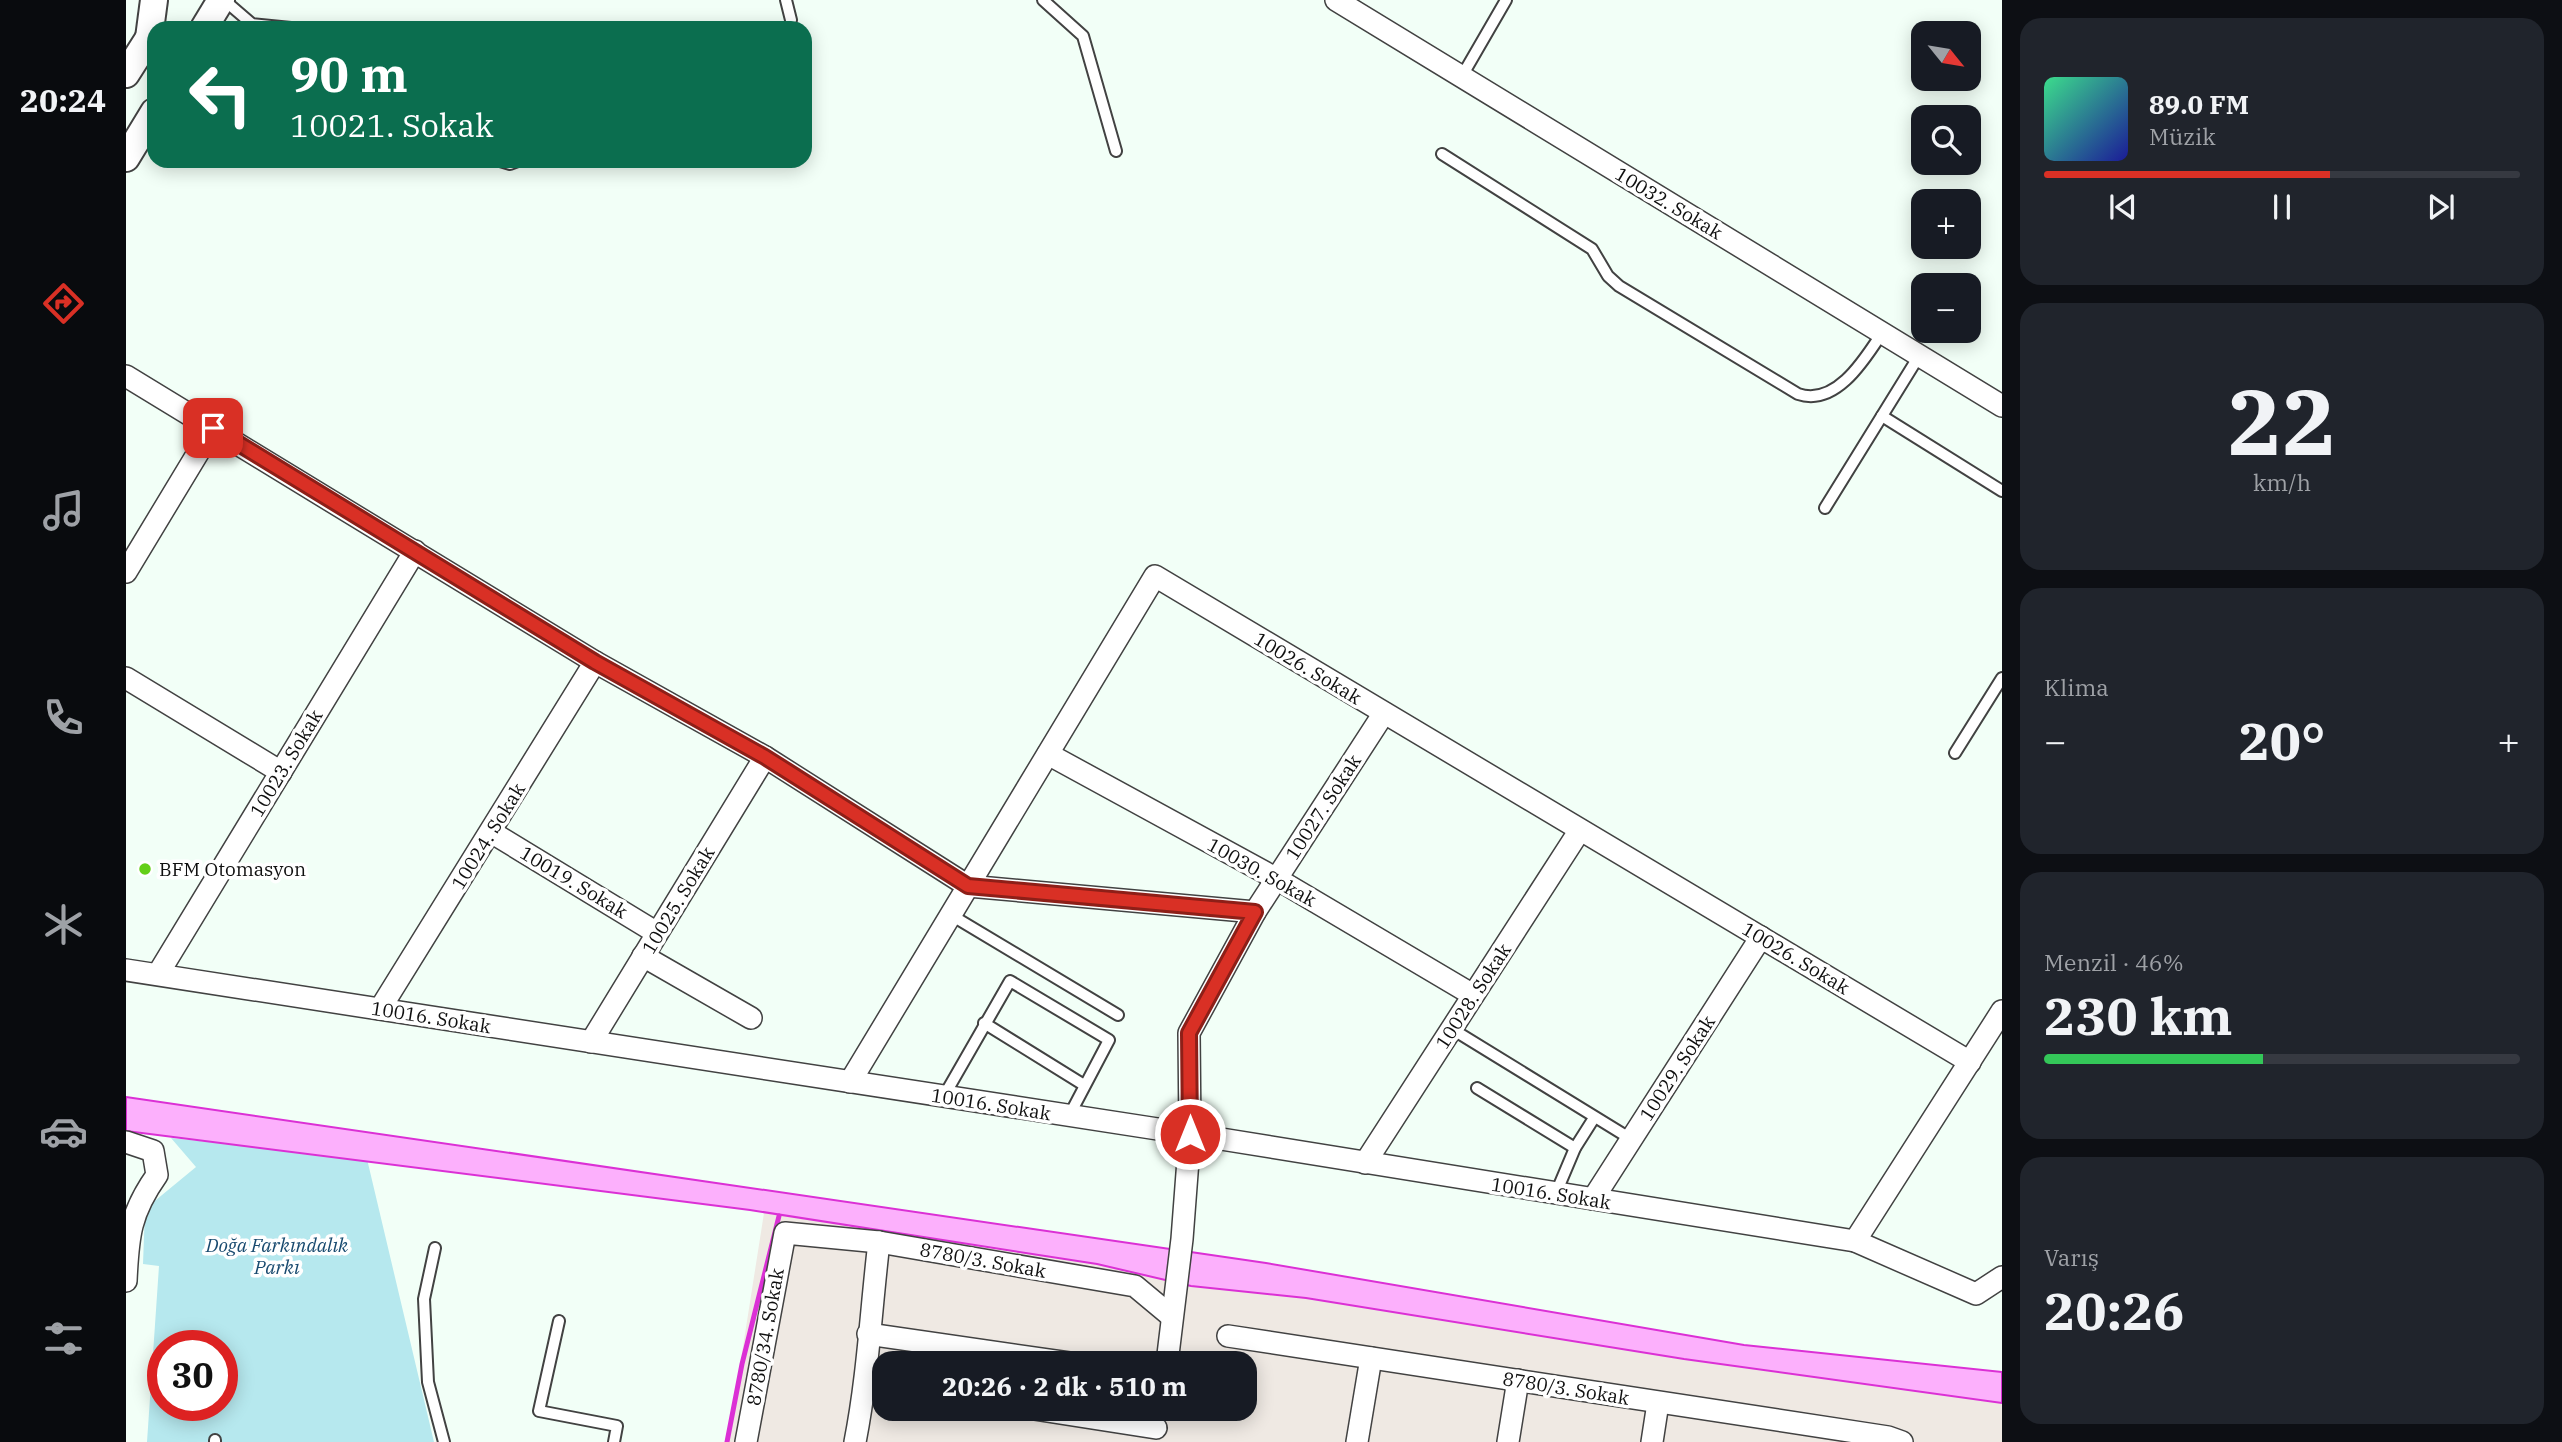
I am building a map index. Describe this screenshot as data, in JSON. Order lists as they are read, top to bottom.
{
  "streets": {
    "street": [
      "10032. Sokak",
      "10026. Sokak",
      "10023. Sokak",
      "10027. Sokak",
      "10024. Sokak",
      "10030. Sokak",
      "10019. Sokak",
      "10025. Sokak",
      "10028. Sokak",
      "10016. Sokak",
      "10029. Sokak",
      "8780/3. Sokak",
      "8780/34. Sokak"
    ]
  },
  "crossings": [
    ["10026. Sokak", "10027. Sokak"],
    ["10026. Sokak", "10030. Sokak"],
    ["10026. Sokak", "10028. Sokak"],
    ["10026. Sokak", "10016. Sokak"],
    ["10026. Sokak", "10029. Sokak"],
    ["10023. Sokak", "10016. Sokak"],
    ["10027. Sokak", "10030. Sokak"],
    ["10027. Sokak", "10016. Sokak"],
    ["10027. Sokak", "8780/3. Sokak"],
    ["10024. Sokak", "10019. Sokak"],
    ["10024. Sokak", "10016. Sokak"],
    ["10030. Sokak", "10028. Sokak"],
    ["10019. Sokak", "10025. Sokak"],
    ["10025. Sokak", "10016. Sokak"],
    ["10028. Sokak", "10016. Sokak"],
    ["10016. Sokak", "10029. Sokak"],
    ["8780/3. Sokak", "8780/34. Sokak"]
  ],
  "parks": ["Doğa Farkındalık Parkı"],
  "places": ["BFM Otomasyon"],
  "north": "bottom right",
  "page": {
    "tabs": "20:24",
    "map_buttons": ["+", "−"],
    "turn": ["90 m", "10021. Sokak"],
    "song": ["89.0 FM", "Müzik"],
    "tile": [
      ["22", "km/h"],
      "Klima",
      ["Menzil · 46%", "230 km"],
      ["Varış", "20:26"]
    ],
    "heat": ["−", "20°", "+"],
    "limit": "30",
    "trip": "20:26 · 2 dk · 510 m"
  }
}
